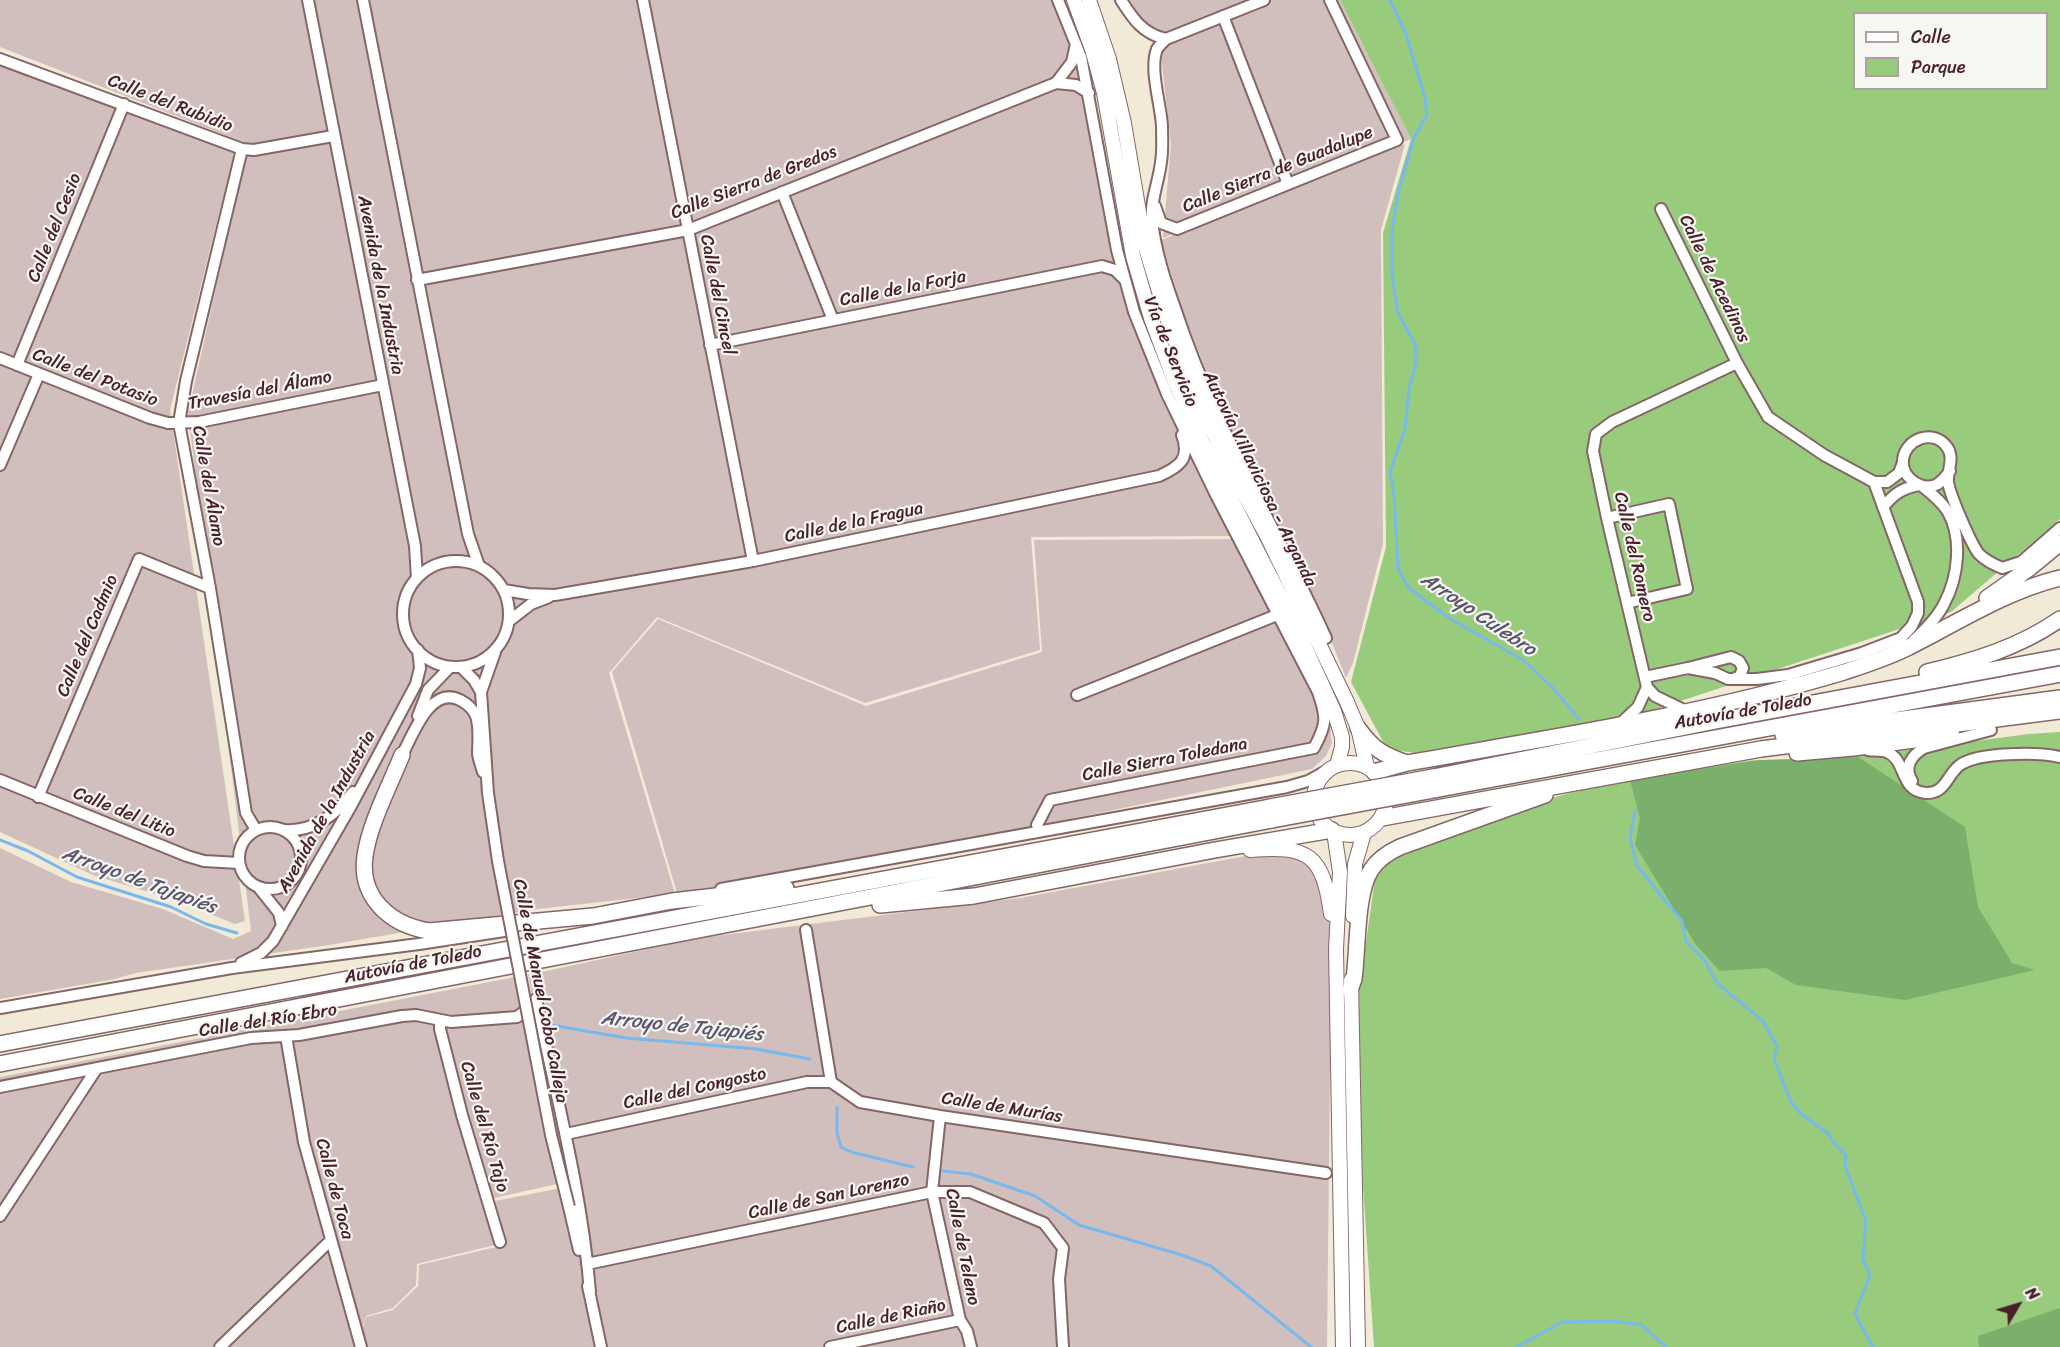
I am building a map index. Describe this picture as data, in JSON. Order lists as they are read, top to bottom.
{
  "streets": {
    "highway": ["Autovía de Toledo"],
    "main road": ["Autovía Villaviciosa - Arganda"],
    "street": [
      "Calle del Rubidio",
      "Calle Sierra de Guadalupe",
      "Calle Sierra de Gredos",
      "Calle del Cesio",
      "Calle de Acedinos",
      "Avenida de la Industria",
      "Calle de la Forja",
      "Calle del Cincel",
      "Vía de Servicio",
      "Calle del Potasio",
      "Travesía del Álamo",
      "Calle del Álamo",
      "Calle de la Fragua",
      "Calle del Romero",
      "Calle del Cadmio",
      "Calle Sierra Toledana",
      "Calle del Litio",
      "Calle de Manuel Cobo Calleja",
      "Calle del Río Ebro",
      "Calle del Congosto",
      "Calle de Murías",
      "Calle del Río Tajo",
      "Calle de Toca",
      "Calle de San Lorenzo",
      "Calle de Teleno",
      "Calle de Riaño"
    ]
  },
  "crossings": [
    ["Calle del Rubidio", "Calle del Cesio"],
    ["Calle del Rubidio", "Avenida de la Industria"],
    ["Calle del Rubidio", "Calle del Álamo"],
    ["Calle Sierra de Guadalupe", "Vía de Servicio"],
    ["Calle Sierra de Gredos", "Avenida de la Industria"],
    ["Calle Sierra de Gredos", "Calle del Cincel"],
    ["Calle del Cesio", "Calle del Potasio"],
    ["Calle de Acedinos", "Calle del Romero"],
    ["Avenida de la Industria", "Travesía del Álamo"],
    ["Avenida de la Industria", "Calle de la Fragua"],
    ["Avenida de la Industria", "Calle de Manuel Cobo Calleja"],
    ["Calle de la Forja", "Calle del Cincel"],
    ["Calle del Cincel", "Calle de la Fragua"],
    ["Vía de Servicio", "Calle de la Fragua"],
    ["Vía de Servicio", "Calle Sierra Toledana"],
    ["Calle del Potasio", "Travesía del Álamo"],
    ["Calle del Potasio", "Calle del Álamo"],
    ["Travesía del Álamo", "Calle del Álamo"],
    ["Calle del Álamo", "Calle del Cadmio"],
    ["Calle del Álamo", "Calle del Litio"],
    ["Calle de la Fragua", "Calle de Manuel Cobo Calleja"],
    ["Calle del Cadmio", "Calle del Litio"],
    ["Calle de Manuel Cobo Calleja", "Calle del Río Ebro"],
    ["Calle de Manuel Cobo Calleja", "Calle del Congosto"],
    ["Calle de Manuel Cobo Calleja", "Calle de San Lorenzo"],
    ["Calle del Río Ebro", "Calle del Río Tajo"],
    ["Calle del Río Ebro", "Calle de Toca"],
    ["Calle del Congosto", "Calle de Murías"],
    ["Calle de Murías", "Calle de Teleno"],
    ["Calle de San Lorenzo", "Calle de Teleno"],
    ["Calle de Teleno", "Calle de Riaño"]
  ],
  "water": ["Arroyo Culebro", "Arroyo de Tajapiés"],
  "legend": ["Calle", "Parque"],
  "north": "top right"
}
